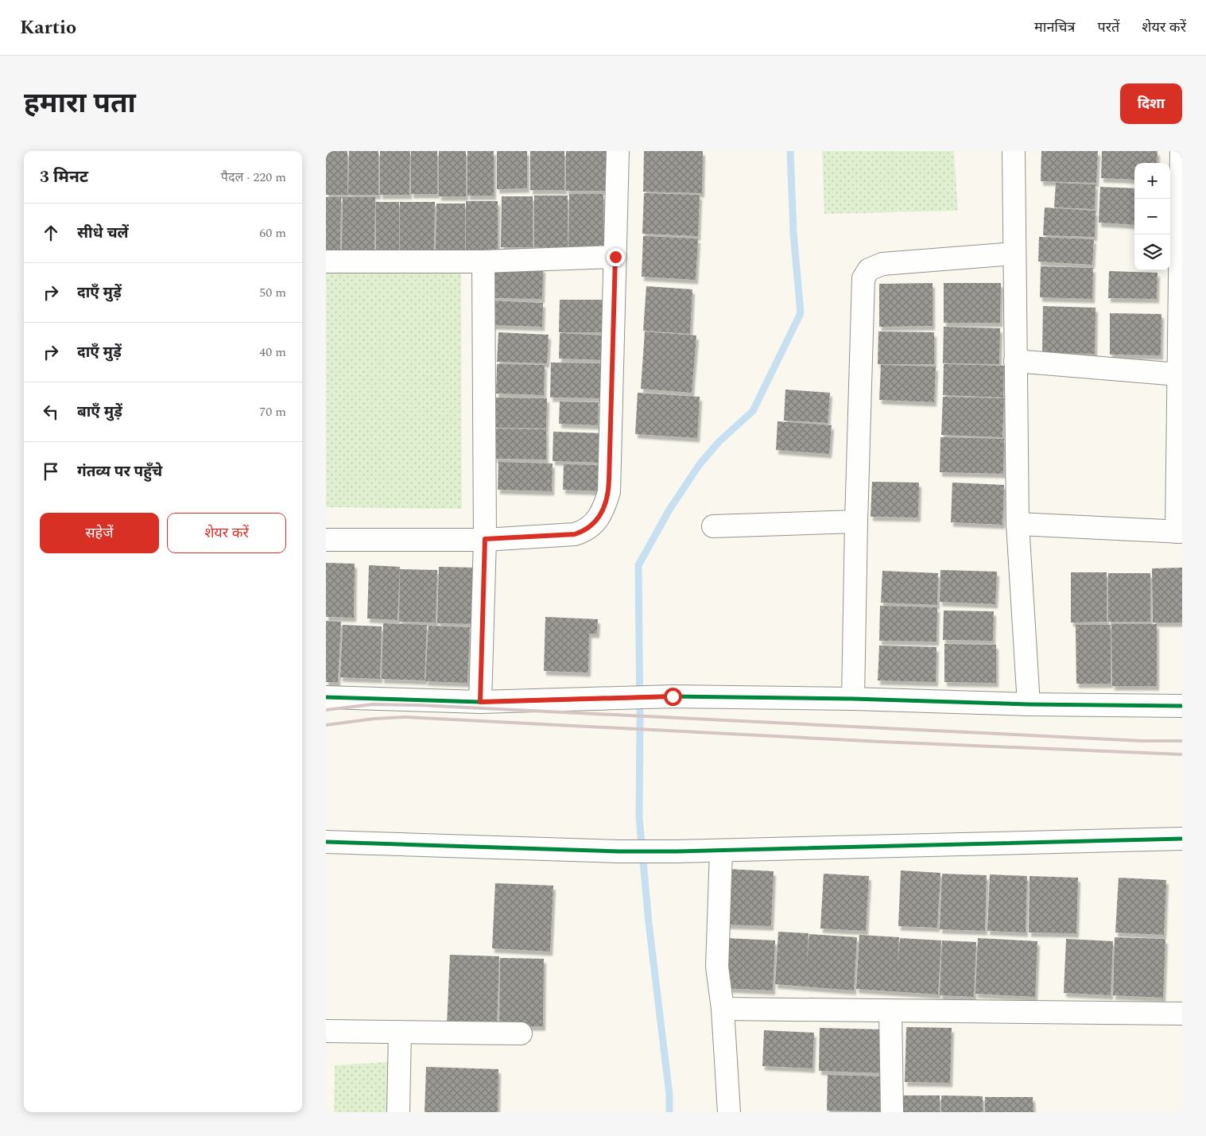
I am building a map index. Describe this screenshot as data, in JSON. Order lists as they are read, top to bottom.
{
  "page": {
    "header": "Kartio",
    "nav": ["मानचित्र", "परतें", "शेयर करें"],
    "title": "हमारा पता",
    "buttons": [
      "दिशा",
      ["सहेजें", "शेयर करें"]
    ],
    "heading": ["3 मिनट", "पैदल · 220 m"],
    "map_buttons": ["+", "−"],
    "list": [
      ["सीधे चलें", "60 m"],
      ["दाएँ मुड़ें", "50 m"],
      ["दाएँ मुड़ें", "40 m"],
      ["बाएँ मुड़ें", "70 m"],
      "गंतव्य पर पहुँचे"
    ]
  }
}
